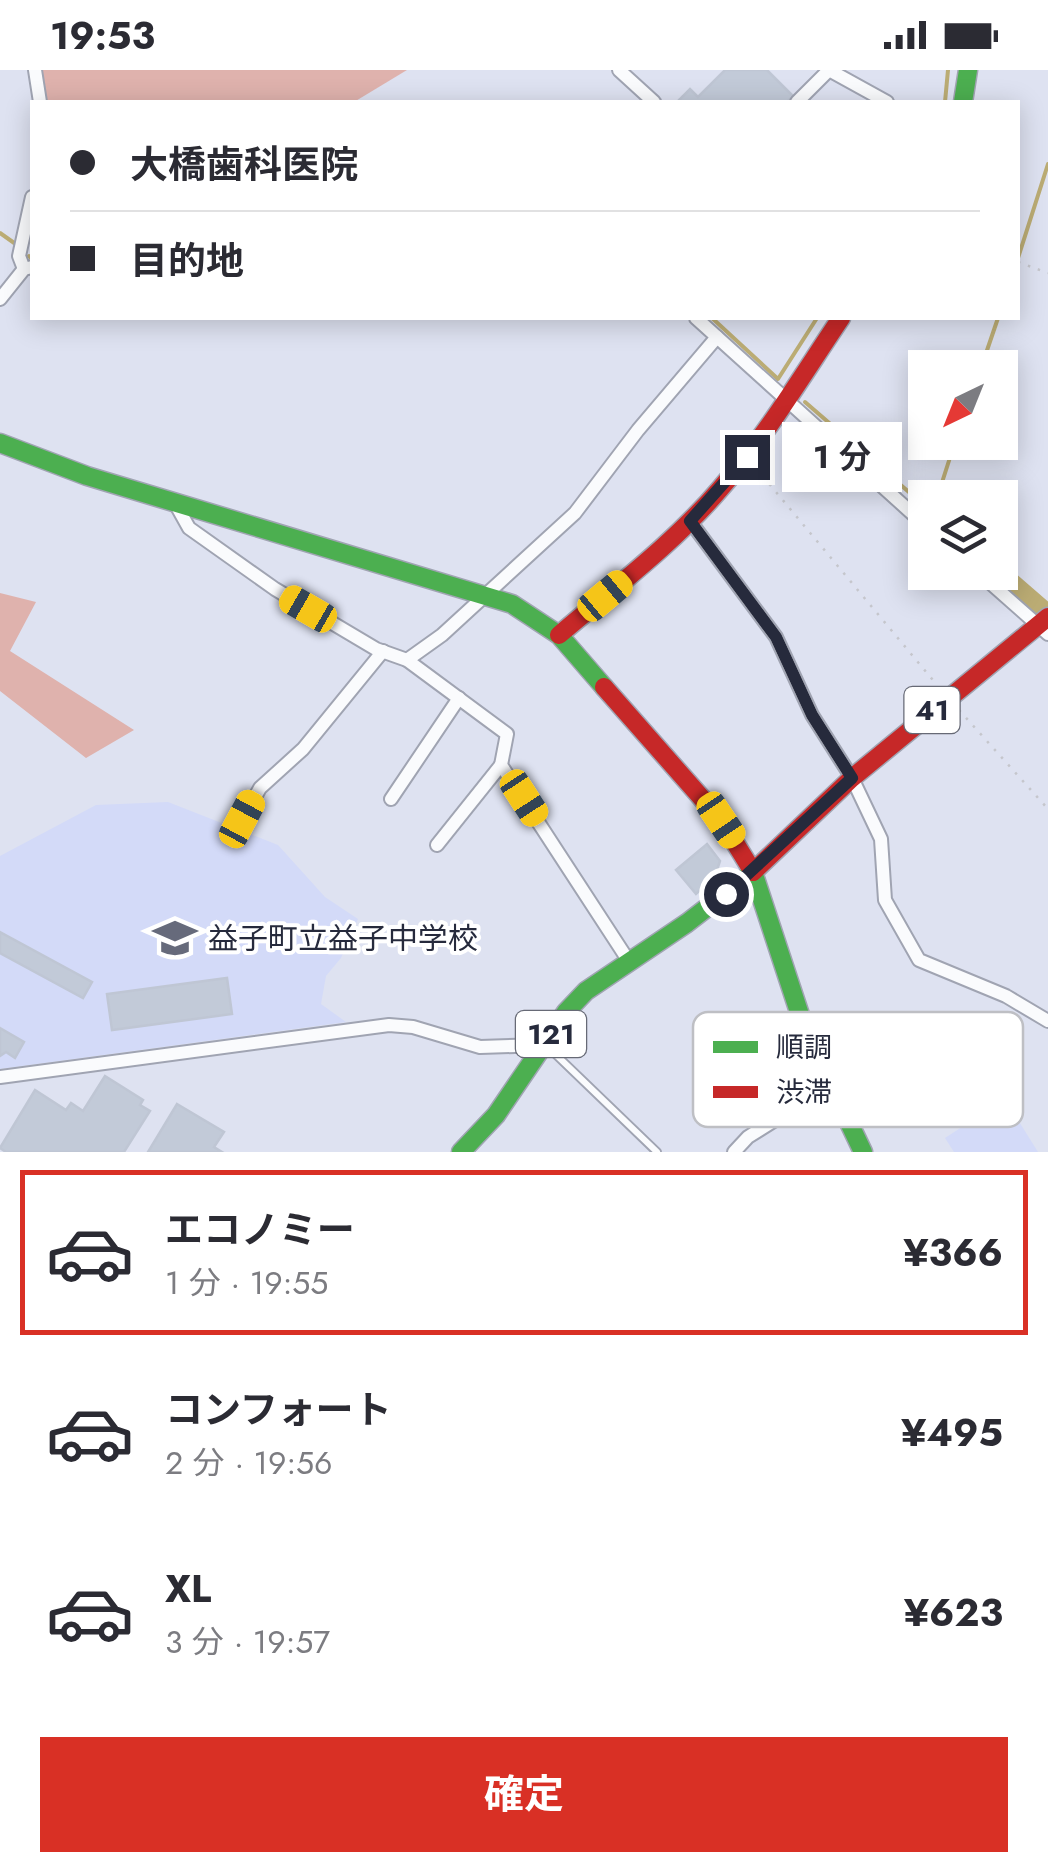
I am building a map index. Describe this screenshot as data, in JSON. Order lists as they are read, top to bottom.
{
  "streets": {
    "main road": ["41", "121"]
  },
  "crossings": [
    ["41", "121"]
  ],
  "places": {
    "school or university": ["益子町立益子中学校"]
  },
  "legend": ["順調", "渋滞"],
  "north": "bottom left",
  "page": {
    "status": "19:53",
    "banner": ["大橋歯科医院", "目的地"],
    "bubble": "1 分",
    "list": [
      {
        "name": "エコノミー",
        "note": "1 分 · 19:55",
        "value": "¥366"
      },
      {
        "name": "コンフォート",
        "note": "2 分 · 19:56",
        "value": "¥495"
      },
      {
        "name": "XL",
        "note": "3 分 · 19:57",
        "value": "¥623"
      }
    ],
    "buttons": "確定"
  }
}
